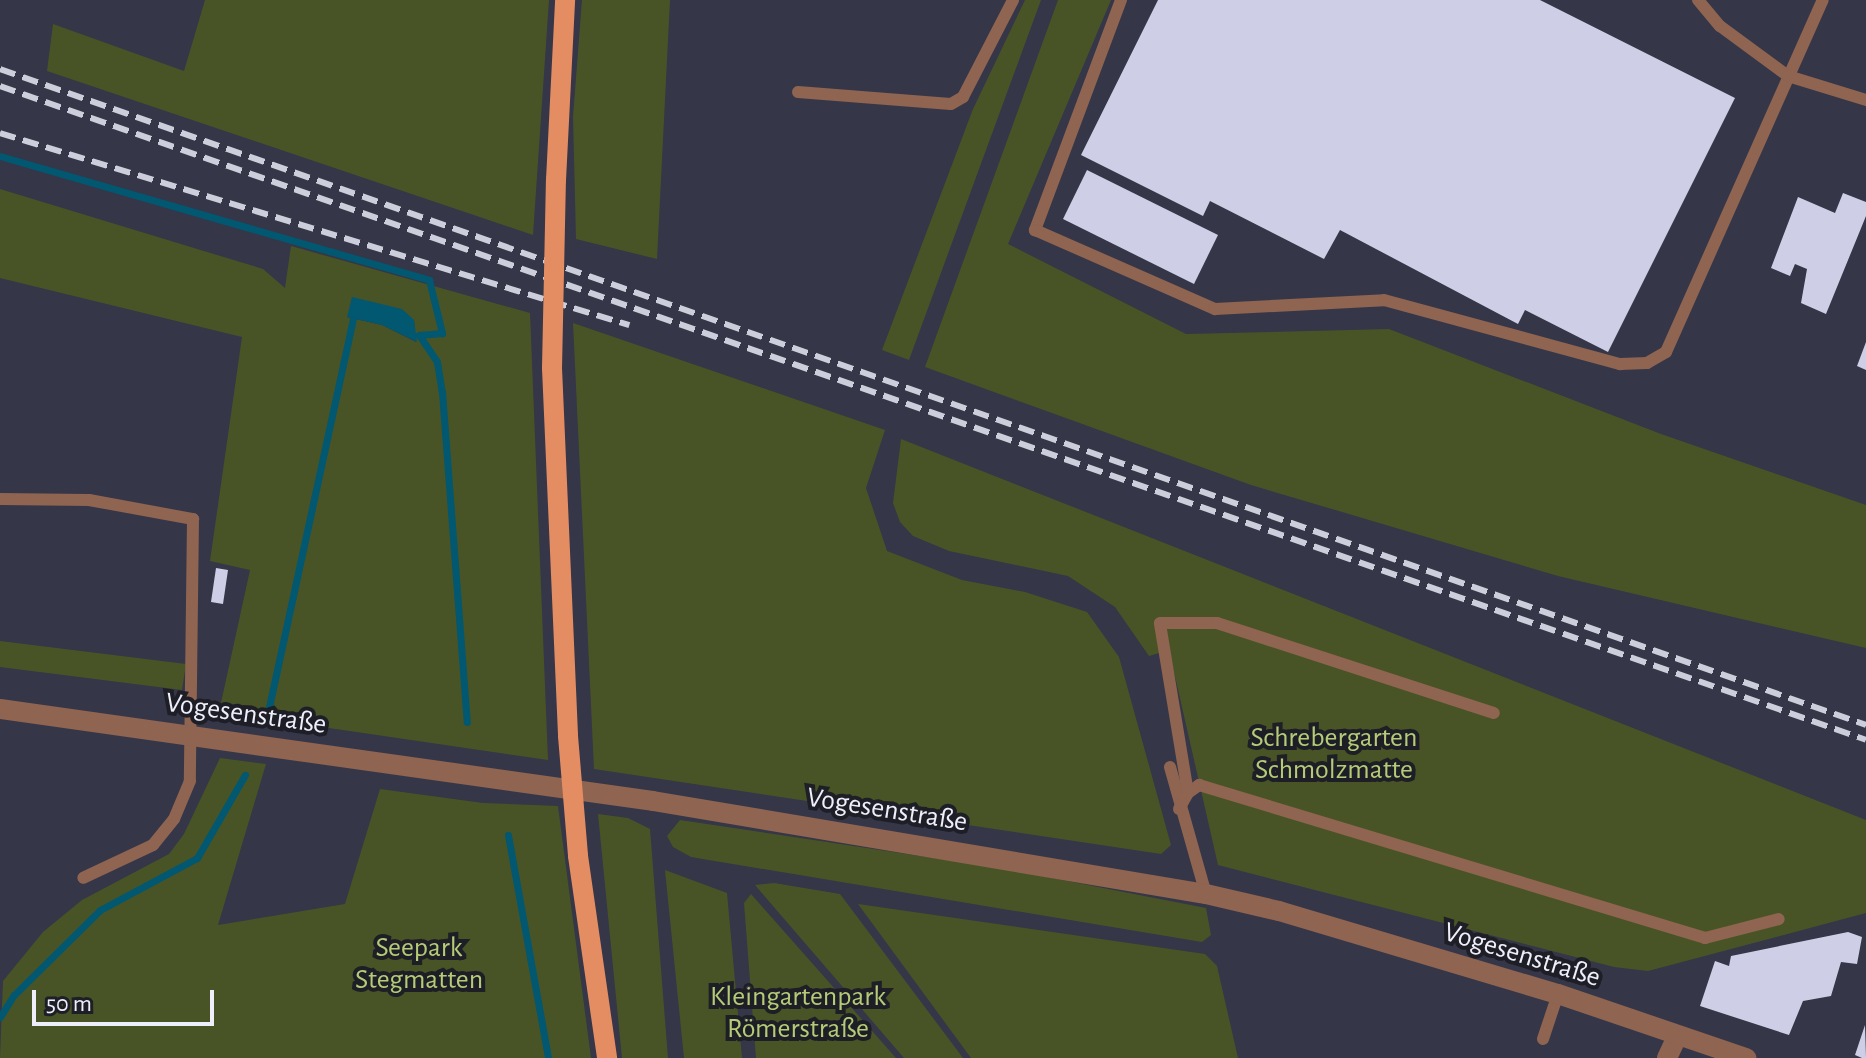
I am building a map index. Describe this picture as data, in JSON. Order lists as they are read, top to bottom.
{
  "streets": {
    "street": ["Vogesenstraße"]
  },
  "parks": ["Schrebergarten Schmolzmatte", "Seepark Stegmatten", "Kleingartenpark Römerstraße"],
  "scale_bar": "50 m"
}
